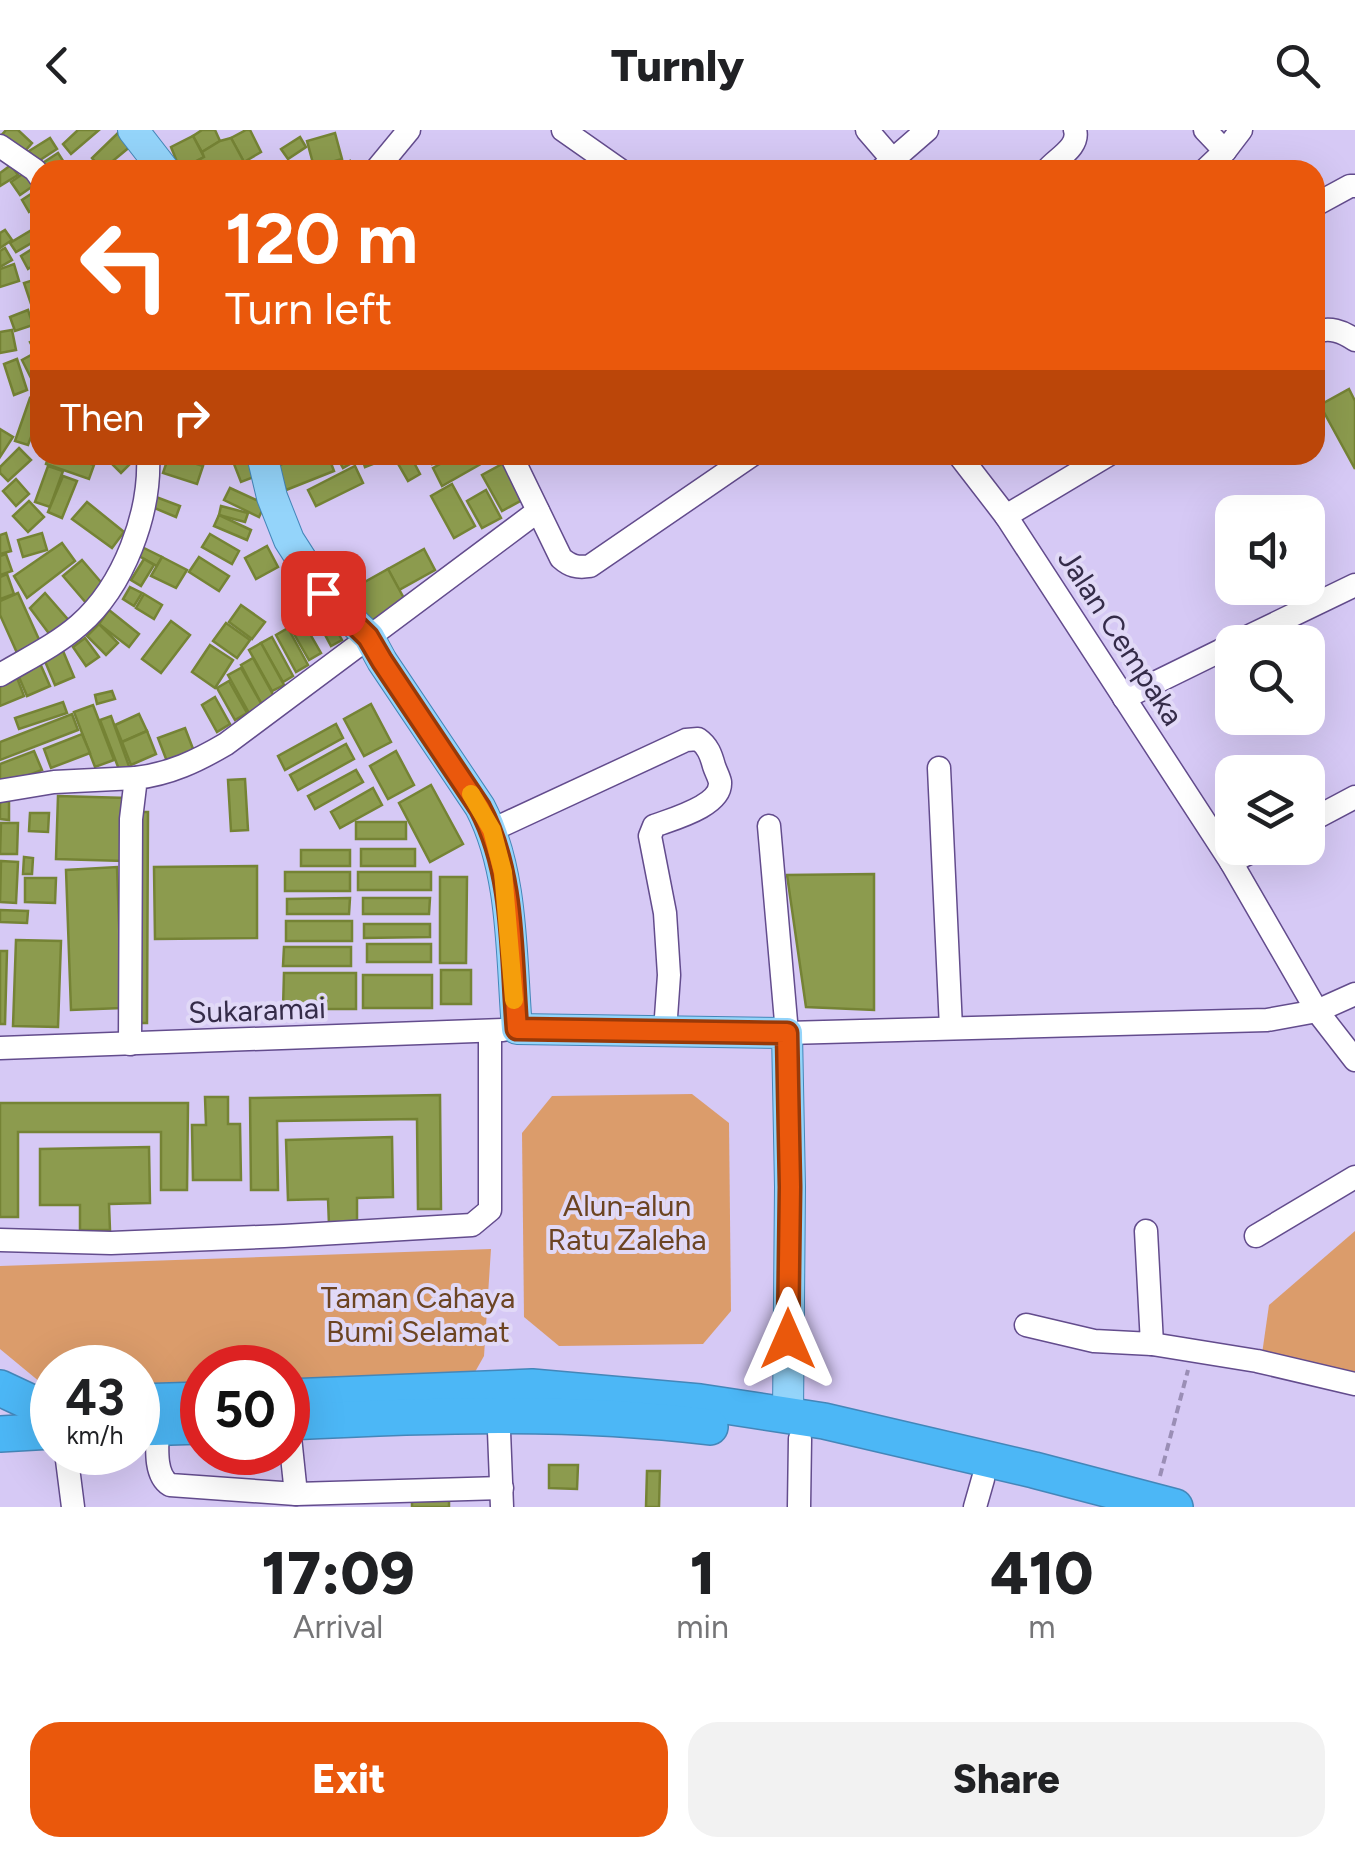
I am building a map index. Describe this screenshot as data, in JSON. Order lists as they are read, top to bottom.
{
  "streets": {
    "street": ["Jalan Cempaka", "Sukaramai"]
  },
  "parks": ["Alun-alun Ratu Zaleha", "Taman Cahaya Bumi Selamat"],
  "page": {
    "header": "Turnly",
    "turn": ["120 m", "Turn left"],
    "then": "Then",
    "speed": "43 km/h",
    "limit": "50",
    "eta": [
      "17:09",
      "Arrival",
      "1",
      "min",
      "410",
      "m"
    ],
    "buttons": ["Exit", "Share"]
  }
}
